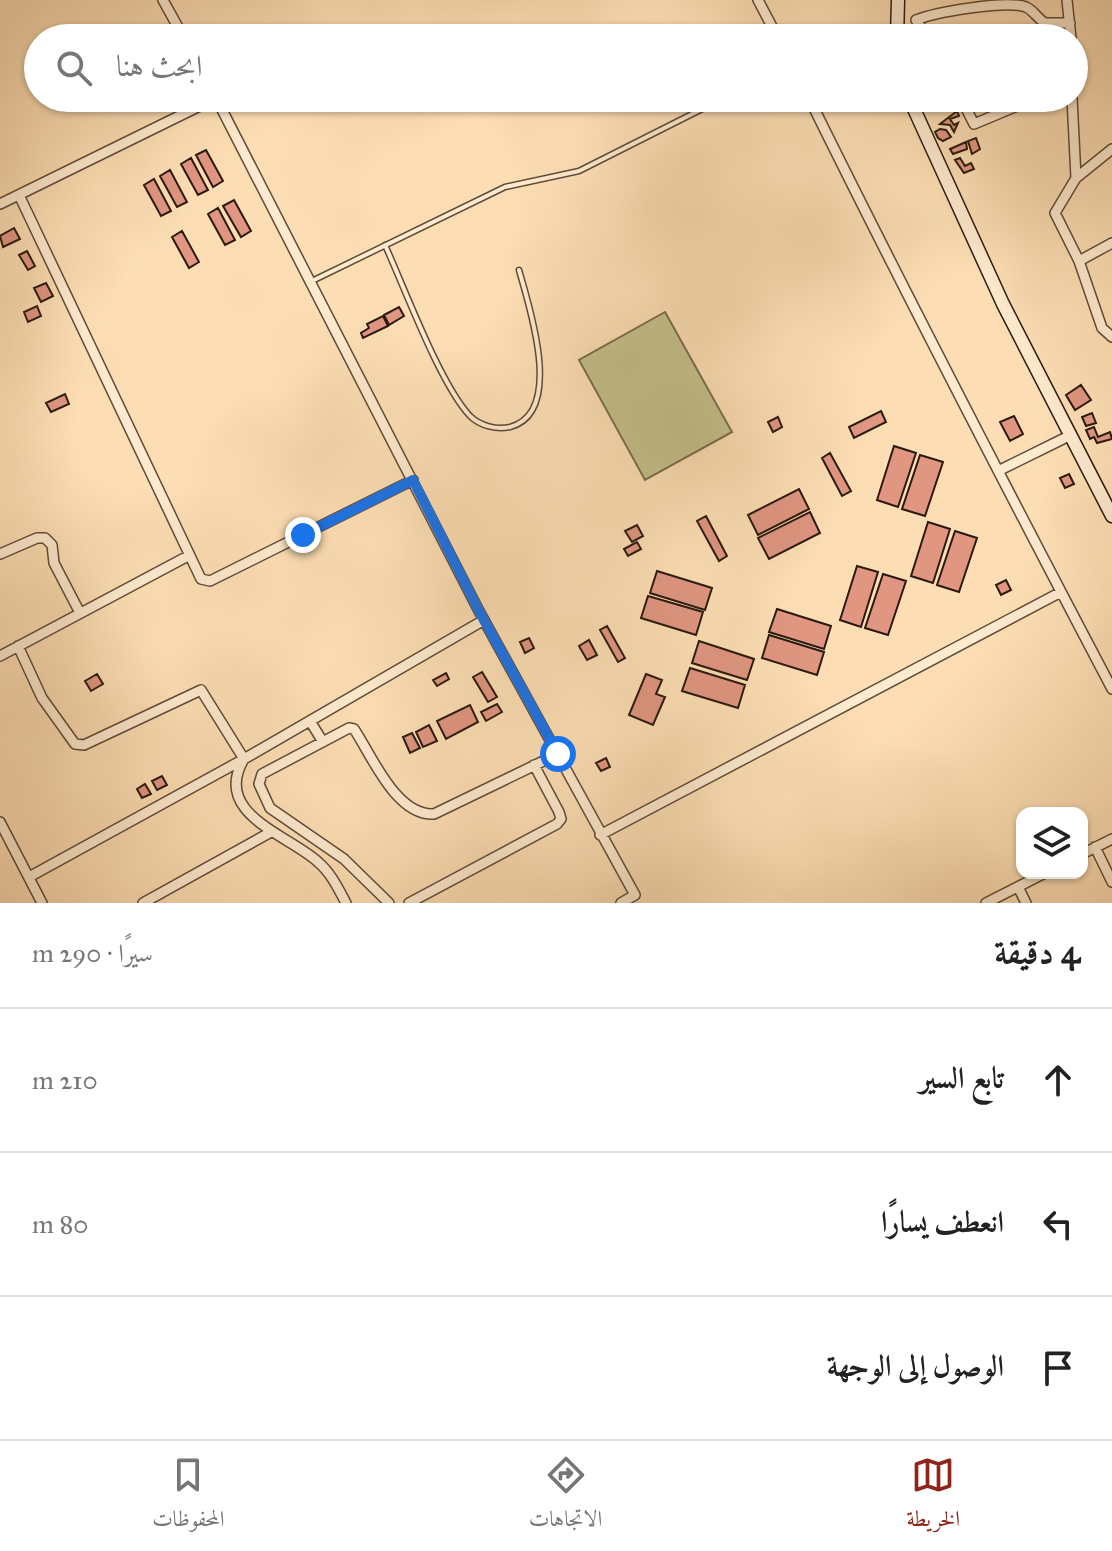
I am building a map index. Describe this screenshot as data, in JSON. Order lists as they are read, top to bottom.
{
  "page": {
    "search": "ابحث هنا",
    "heading": ["4 دقيقة", "سيرًا · 290 m"],
    "list": [
      ["تابع السير", "210 m"],
      ["انعطف يسارًا", "80 m"],
      "الوصول إلى الوجهة"
    ],
    "nav": ["الخريطة", "الاتجاهات", "المحفوظات"]
  }
}
